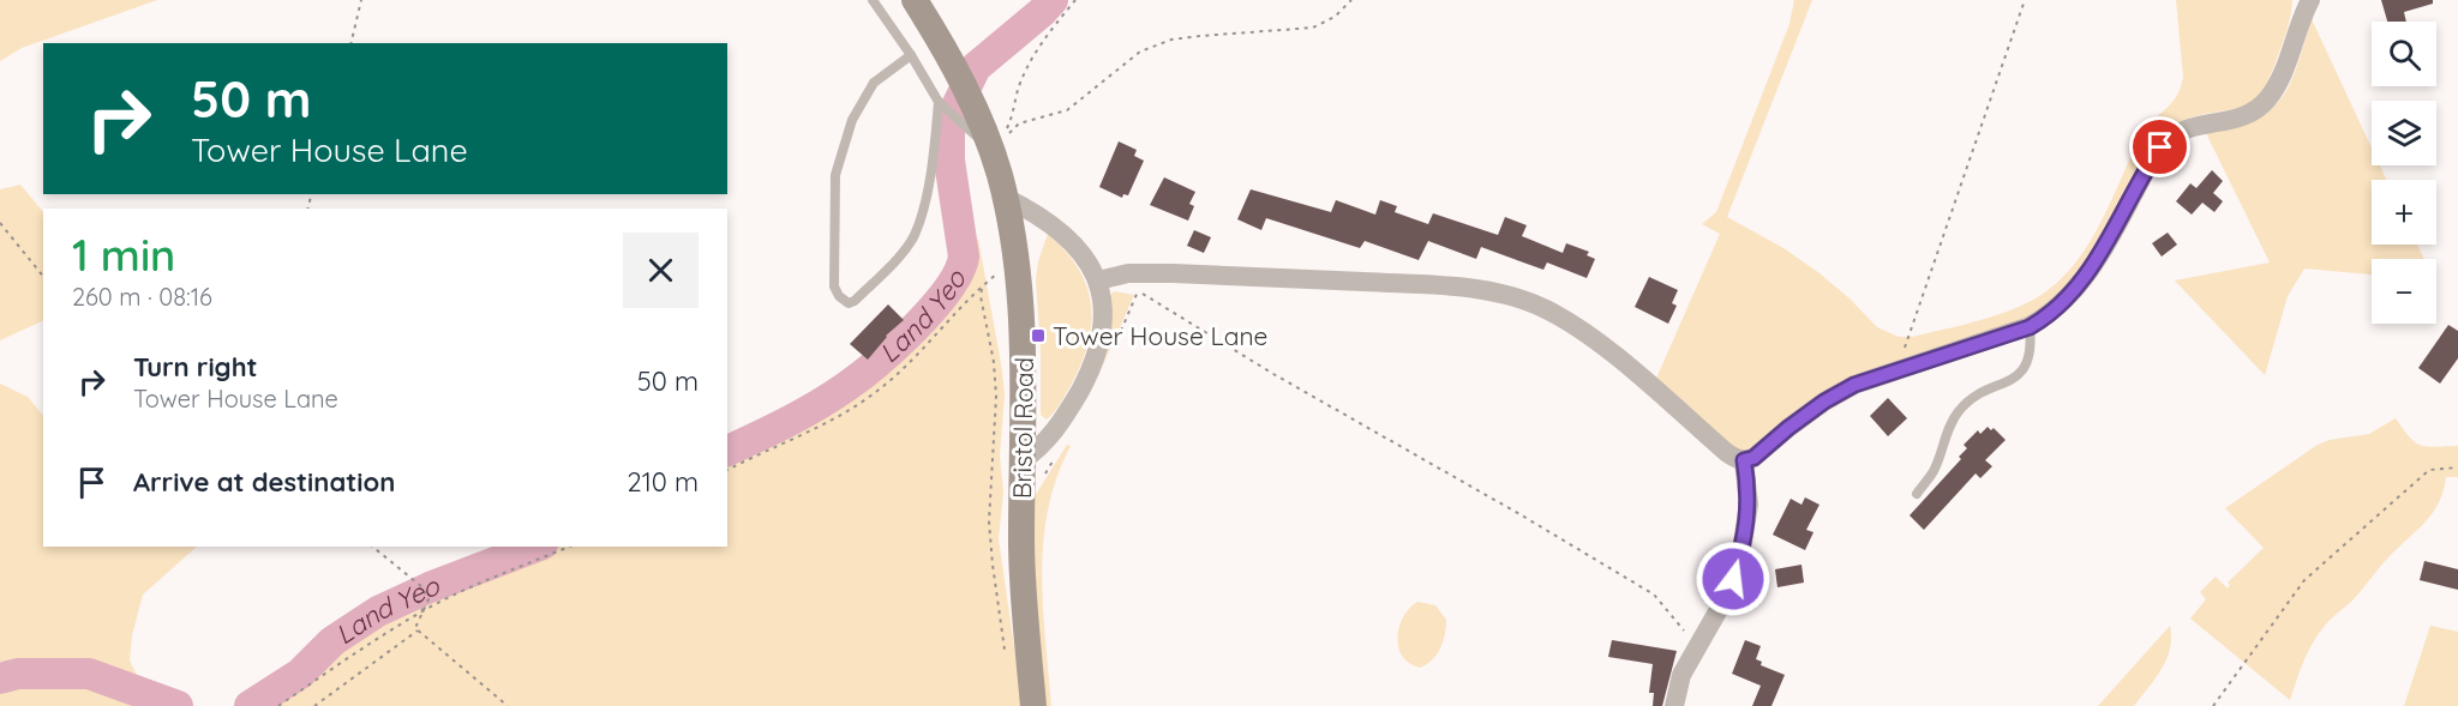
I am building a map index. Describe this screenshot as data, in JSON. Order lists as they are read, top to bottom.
{
  "streets": {
    "main road": ["Bristol Road"]
  },
  "water": ["Land Yeo"],
  "places": {
    "transit": ["Tower House Lane"]
  },
  "page": {
    "map_buttons": ["+", "−"],
    "turn": ["50 m", "Tower House Lane"],
    "heading": ["1 min", "260 m · 08:16"],
    "list": [
      {
        "name": "Turn right",
        "note": "Tower House Lane",
        "value": "50 m"
      },
      {
        "name": "Arrive at destination",
        "value": "210 m"
      }
    ]
  }
}
